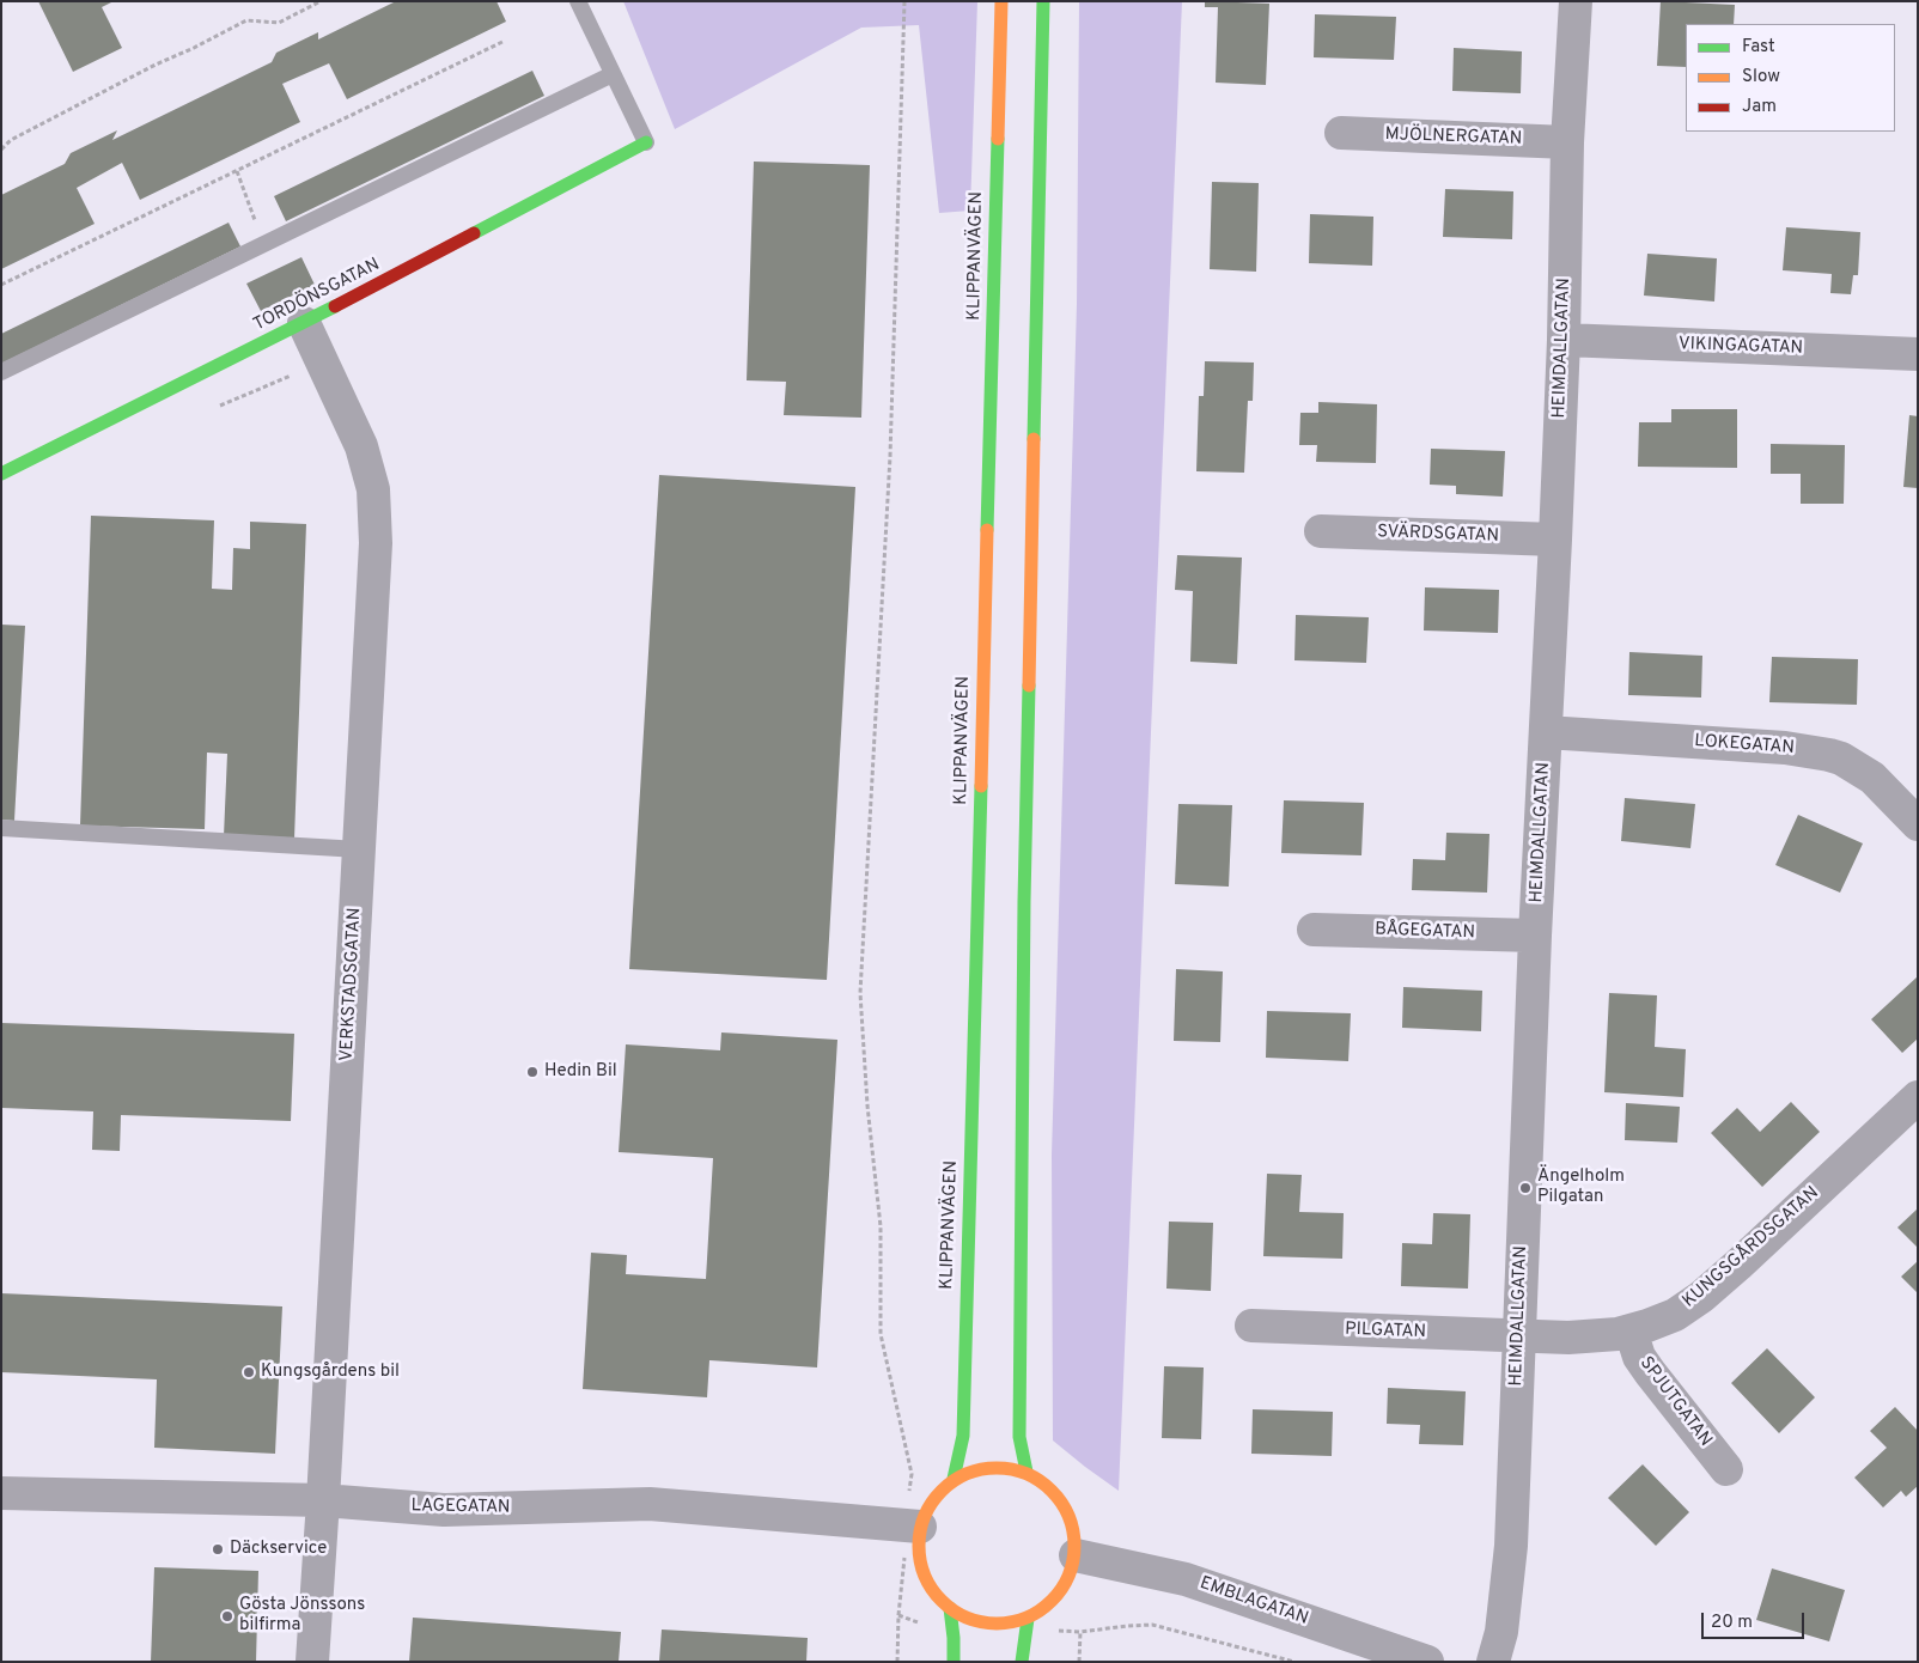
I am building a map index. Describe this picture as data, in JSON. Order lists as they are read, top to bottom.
{
  "streets": {
    "main road": ["KLIPPANVÄGEN", "TORDÖNSGATAN"],
    "street": [
      "MJÖLNERGATAN",
      "VIKINGAGATAN",
      "HEIMDALLGATAN",
      "SVÄRDSGATAN",
      "LOKEGATAN",
      "BÅGEGATAN",
      "VERKSTADSGATAN",
      "KUNGSGÅRDSGATAN",
      "PILGATAN",
      "SPJUTGATAN",
      "LAGEGATAN",
      "EMBLAGATAN"
    ]
  },
  "crossings": [
    ["MJÖLNERGATAN", "HEIMDALLGATAN"],
    ["KLIPPANVÄGEN", "LAGEGATAN"],
    ["KLIPPANVÄGEN", "EMBLAGATAN"],
    ["TORDÖNSGATAN", "VERKSTADSGATAN"],
    ["VIKINGAGATAN", "HEIMDALLGATAN"],
    ["HEIMDALLGATAN", "SVÄRDSGATAN"],
    ["HEIMDALLGATAN", "LOKEGATAN"],
    ["HEIMDALLGATAN", "BÅGEGATAN"],
    ["HEIMDALLGATAN", "KUNGSGÅRDSGATAN"],
    ["HEIMDALLGATAN", "PILGATAN"],
    ["VERKSTADSGATAN", "LAGEGATAN"],
    ["KUNGSGÅRDSGATAN", "PILGATAN"],
    ["KUNGSGÅRDSGATAN", "SPJUTGATAN"],
    ["LAGEGATAN", "EMBLAGATAN"]
  ],
  "places": [
    "Hedin Bil",
    "Ängelholm Pilgatan",
    "Kungsgårdens bil",
    "Däckservice",
    "Gösta Jönssons bilfirma"
  ],
  "legend": ["Fast", "Slow", "Jam"],
  "scale_bar": "20 m"
}
